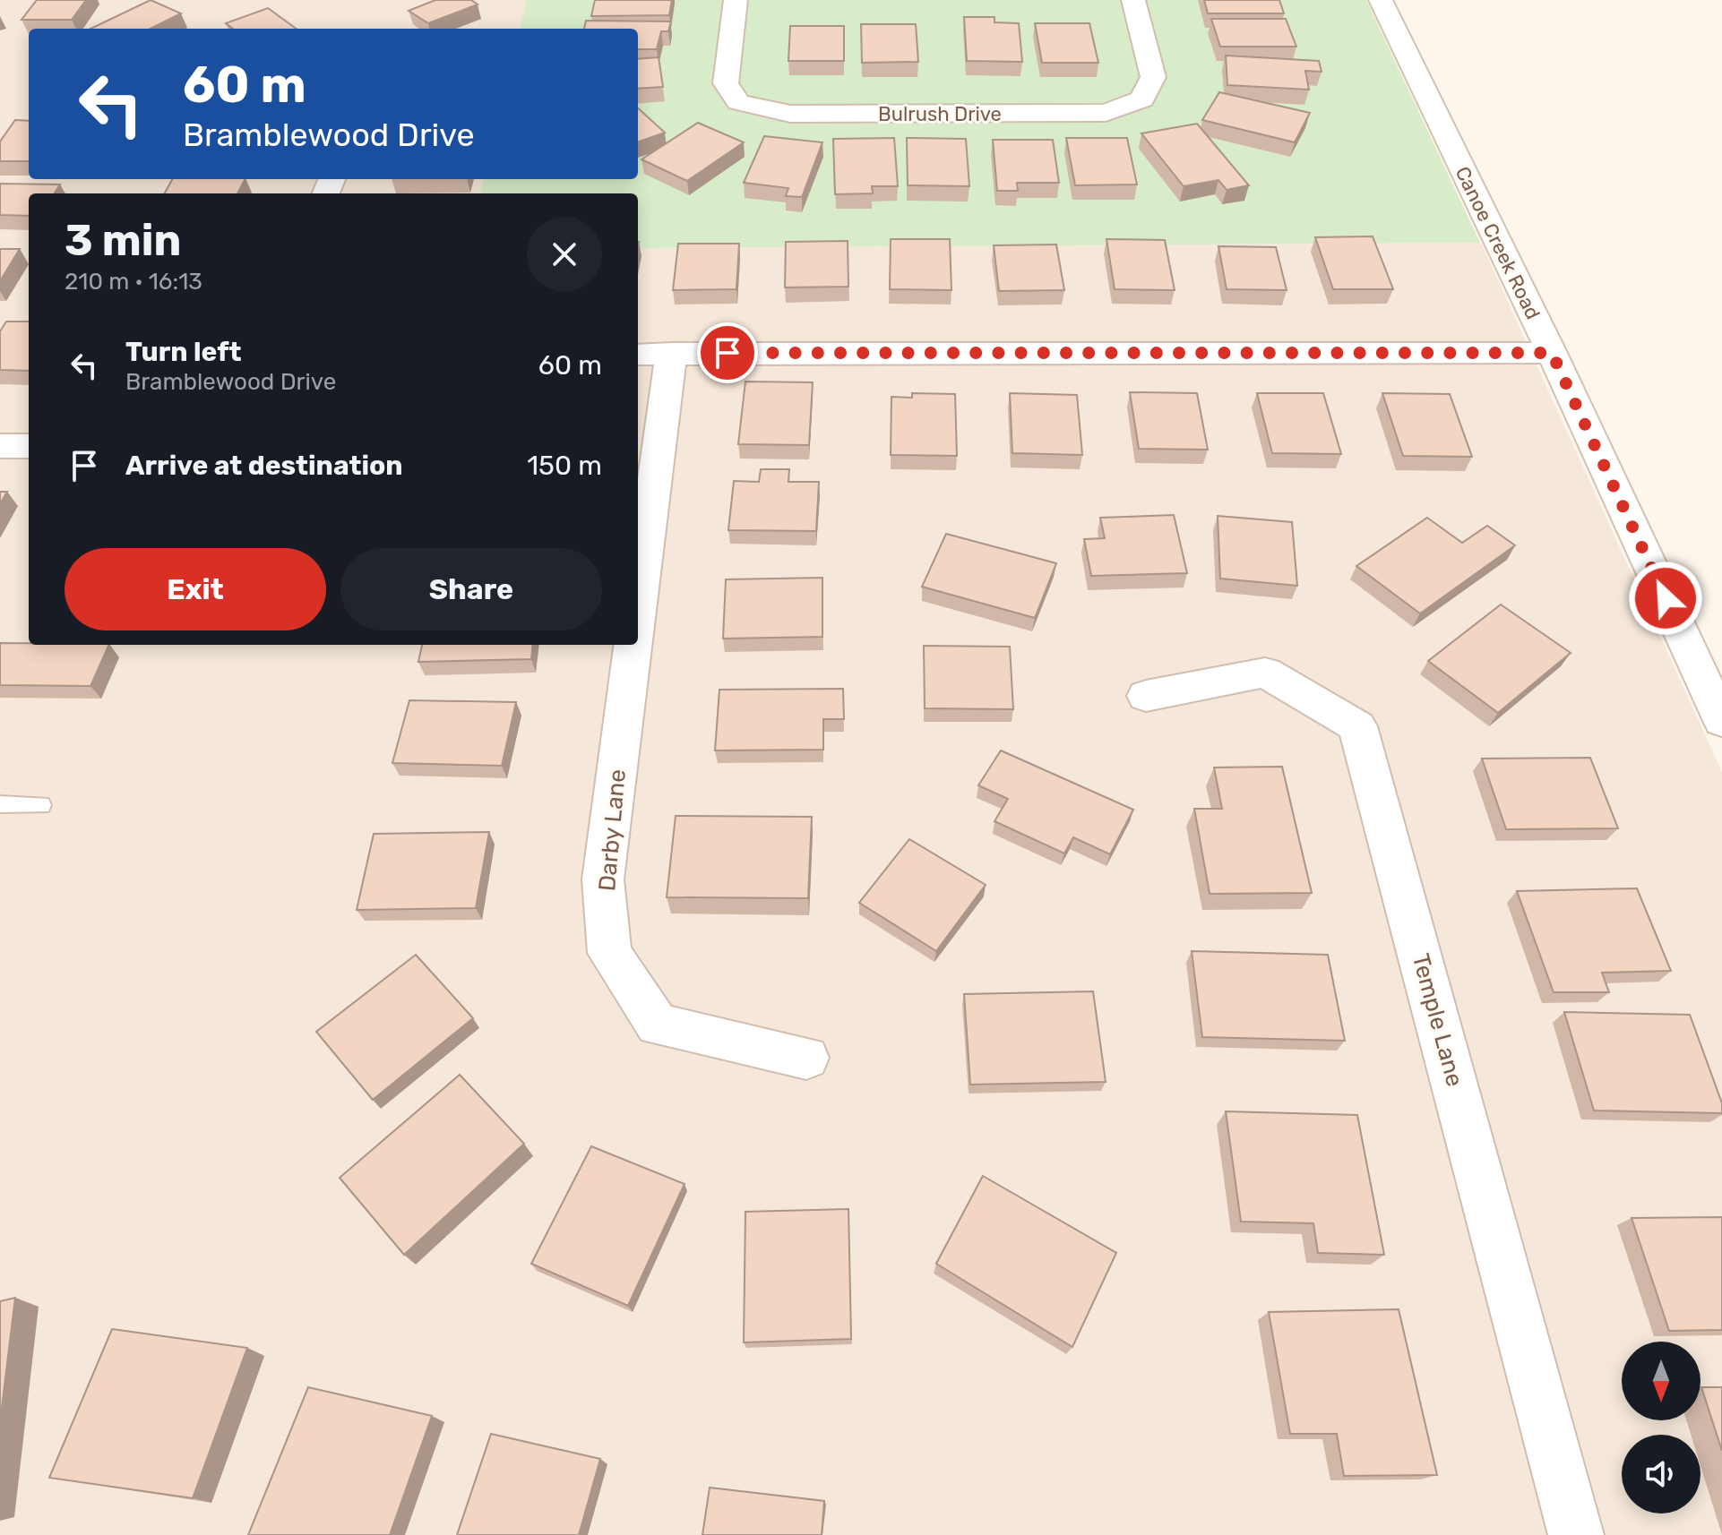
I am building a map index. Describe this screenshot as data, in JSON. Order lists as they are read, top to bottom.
{
  "streets": {
    "street": [
      "Bulrush Drive",
      "Canoe Creek Road",
      "Darby Lane",
      "Temple Lane"
    ]
  },
  "north": "bottom",
  "page": {
    "turn": ["60 m", "Bramblewood Drive"],
    "heading": ["3 min", "210 m · 16:13"],
    "list": [
      {
        "name": "Turn left",
        "note": "Bramblewood Drive",
        "value": "60 m"
      },
      {
        "name": "Arrive at destination",
        "value": "150 m"
      }
    ],
    "buttons": ["Exit", "Share"]
  }
}
